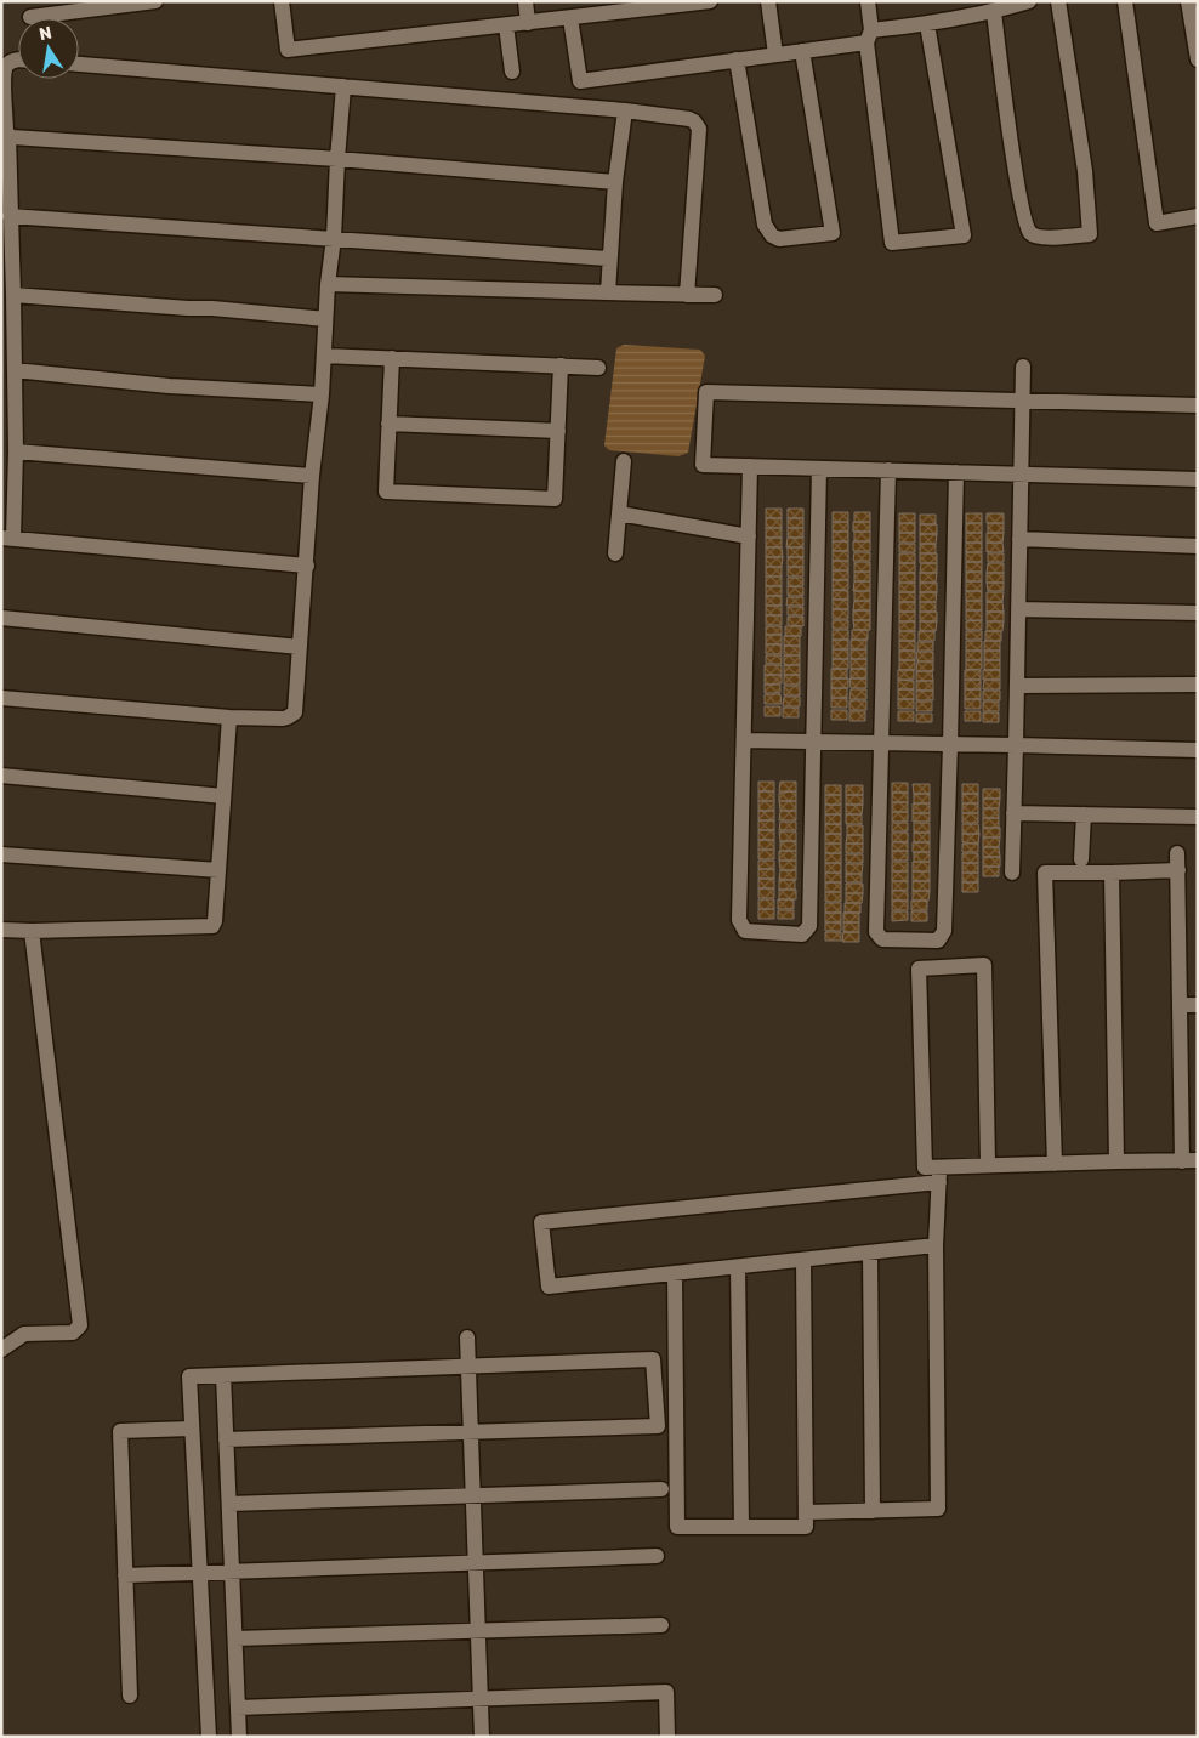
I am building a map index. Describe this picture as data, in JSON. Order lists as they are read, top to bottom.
{
  "north": "top"
}
